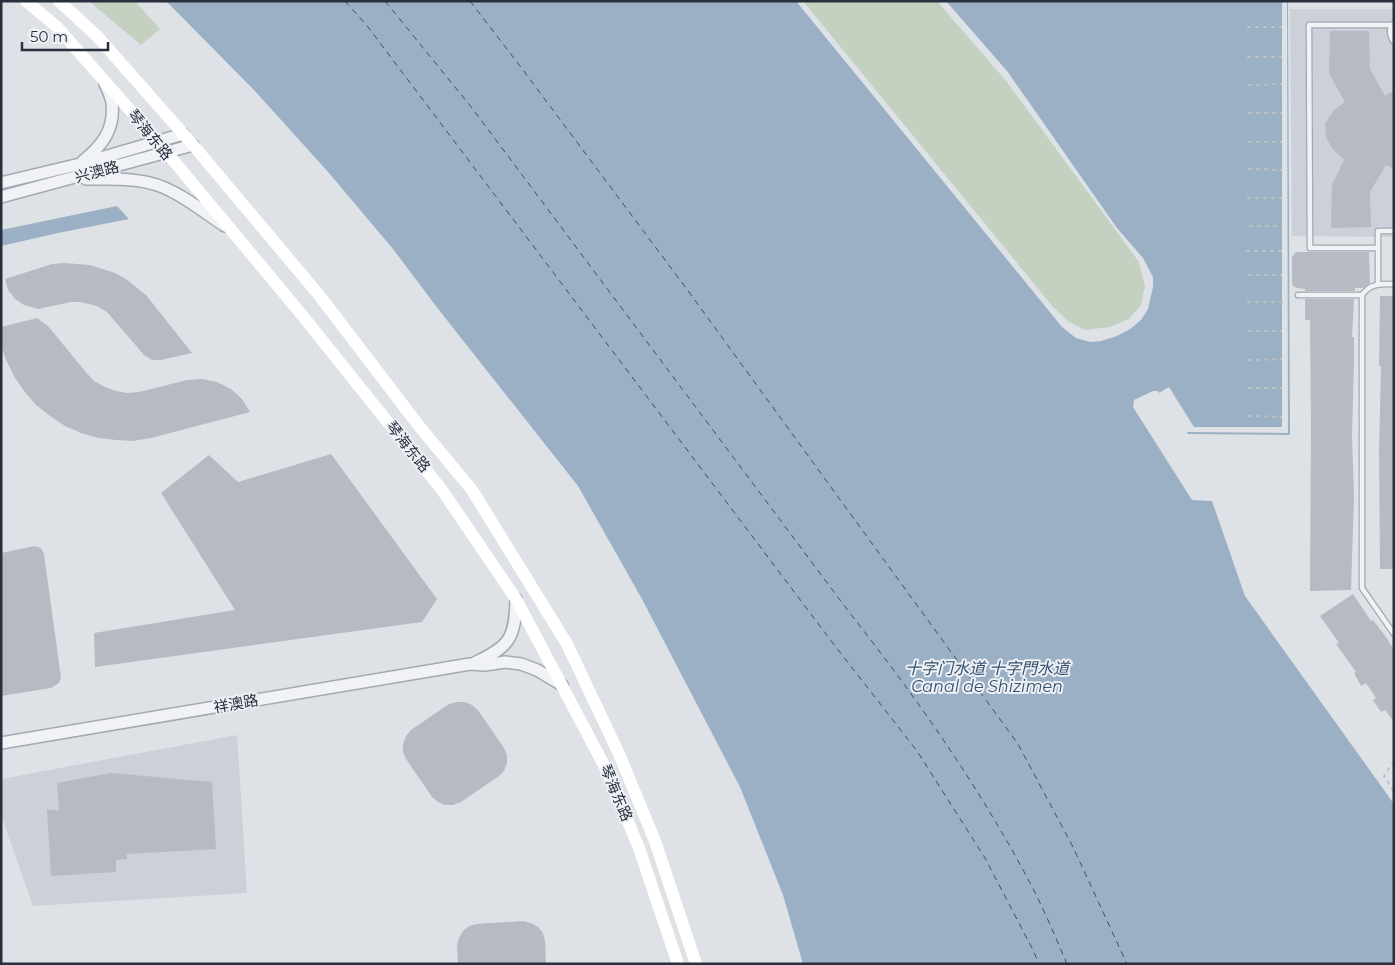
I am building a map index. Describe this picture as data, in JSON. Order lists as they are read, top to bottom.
{
  "streets": {
    "main road": ["琴海东路"],
    "street": ["兴澳路", "祥澳路"]
  },
  "crossings": [
    ["琴海东路", "兴澳路"],
    ["琴海东路", "祥澳路"]
  ],
  "water": ["十字门水道 十字門水道 Canal de Shizimen"],
  "scale_bar": "50 m"
}
